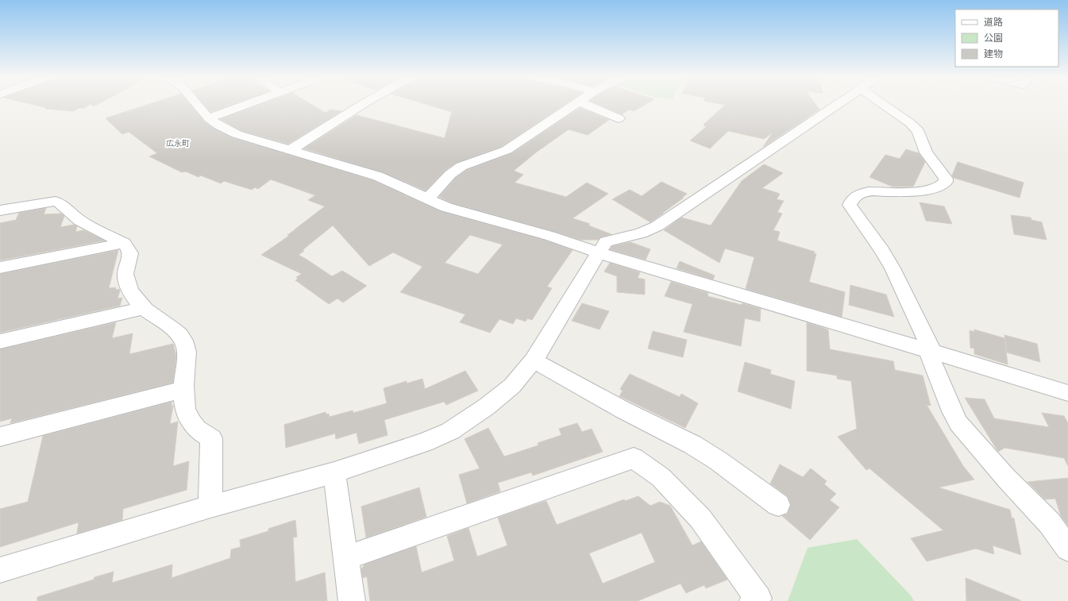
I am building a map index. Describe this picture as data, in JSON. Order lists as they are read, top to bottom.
{
  "districts": ["広永町"],
  "legend": ["道路", "公園", "建物"]
}
